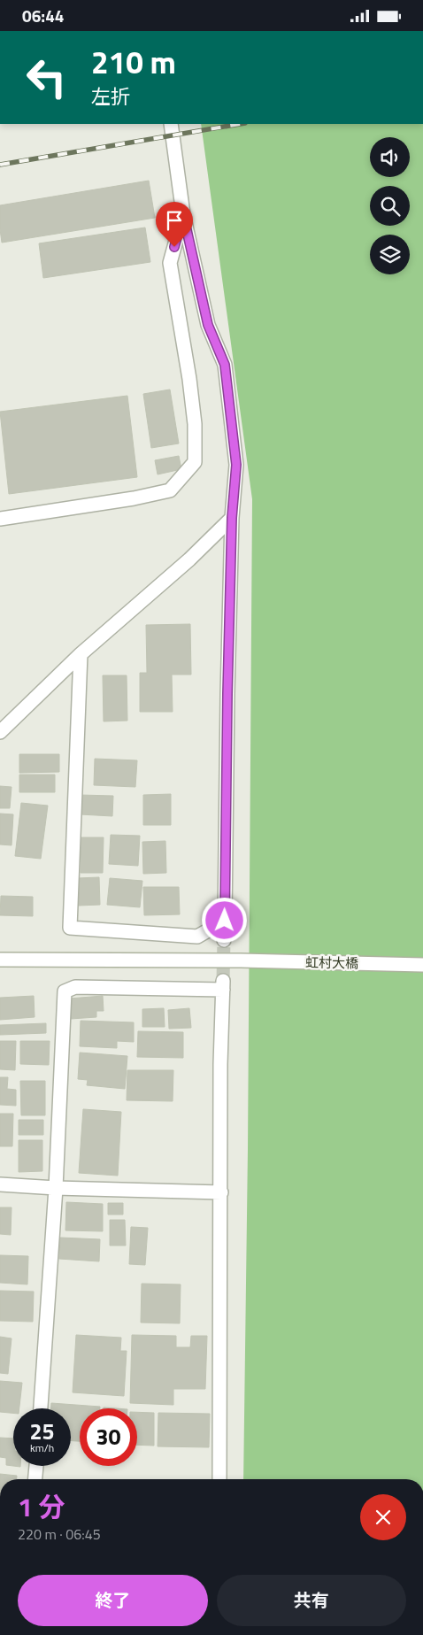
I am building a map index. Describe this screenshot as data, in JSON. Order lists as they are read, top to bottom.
{
  "streets": {
    "street": ["虹村大橋"]
  },
  "page": {
    "status": "06:44",
    "turn": ["210 m", "左折"],
    "speed": "25 km/h",
    "limit": "30",
    "heading": ["1 分", "220 m · 06:45"],
    "buttons": ["終了", "共有"]
  }
}
